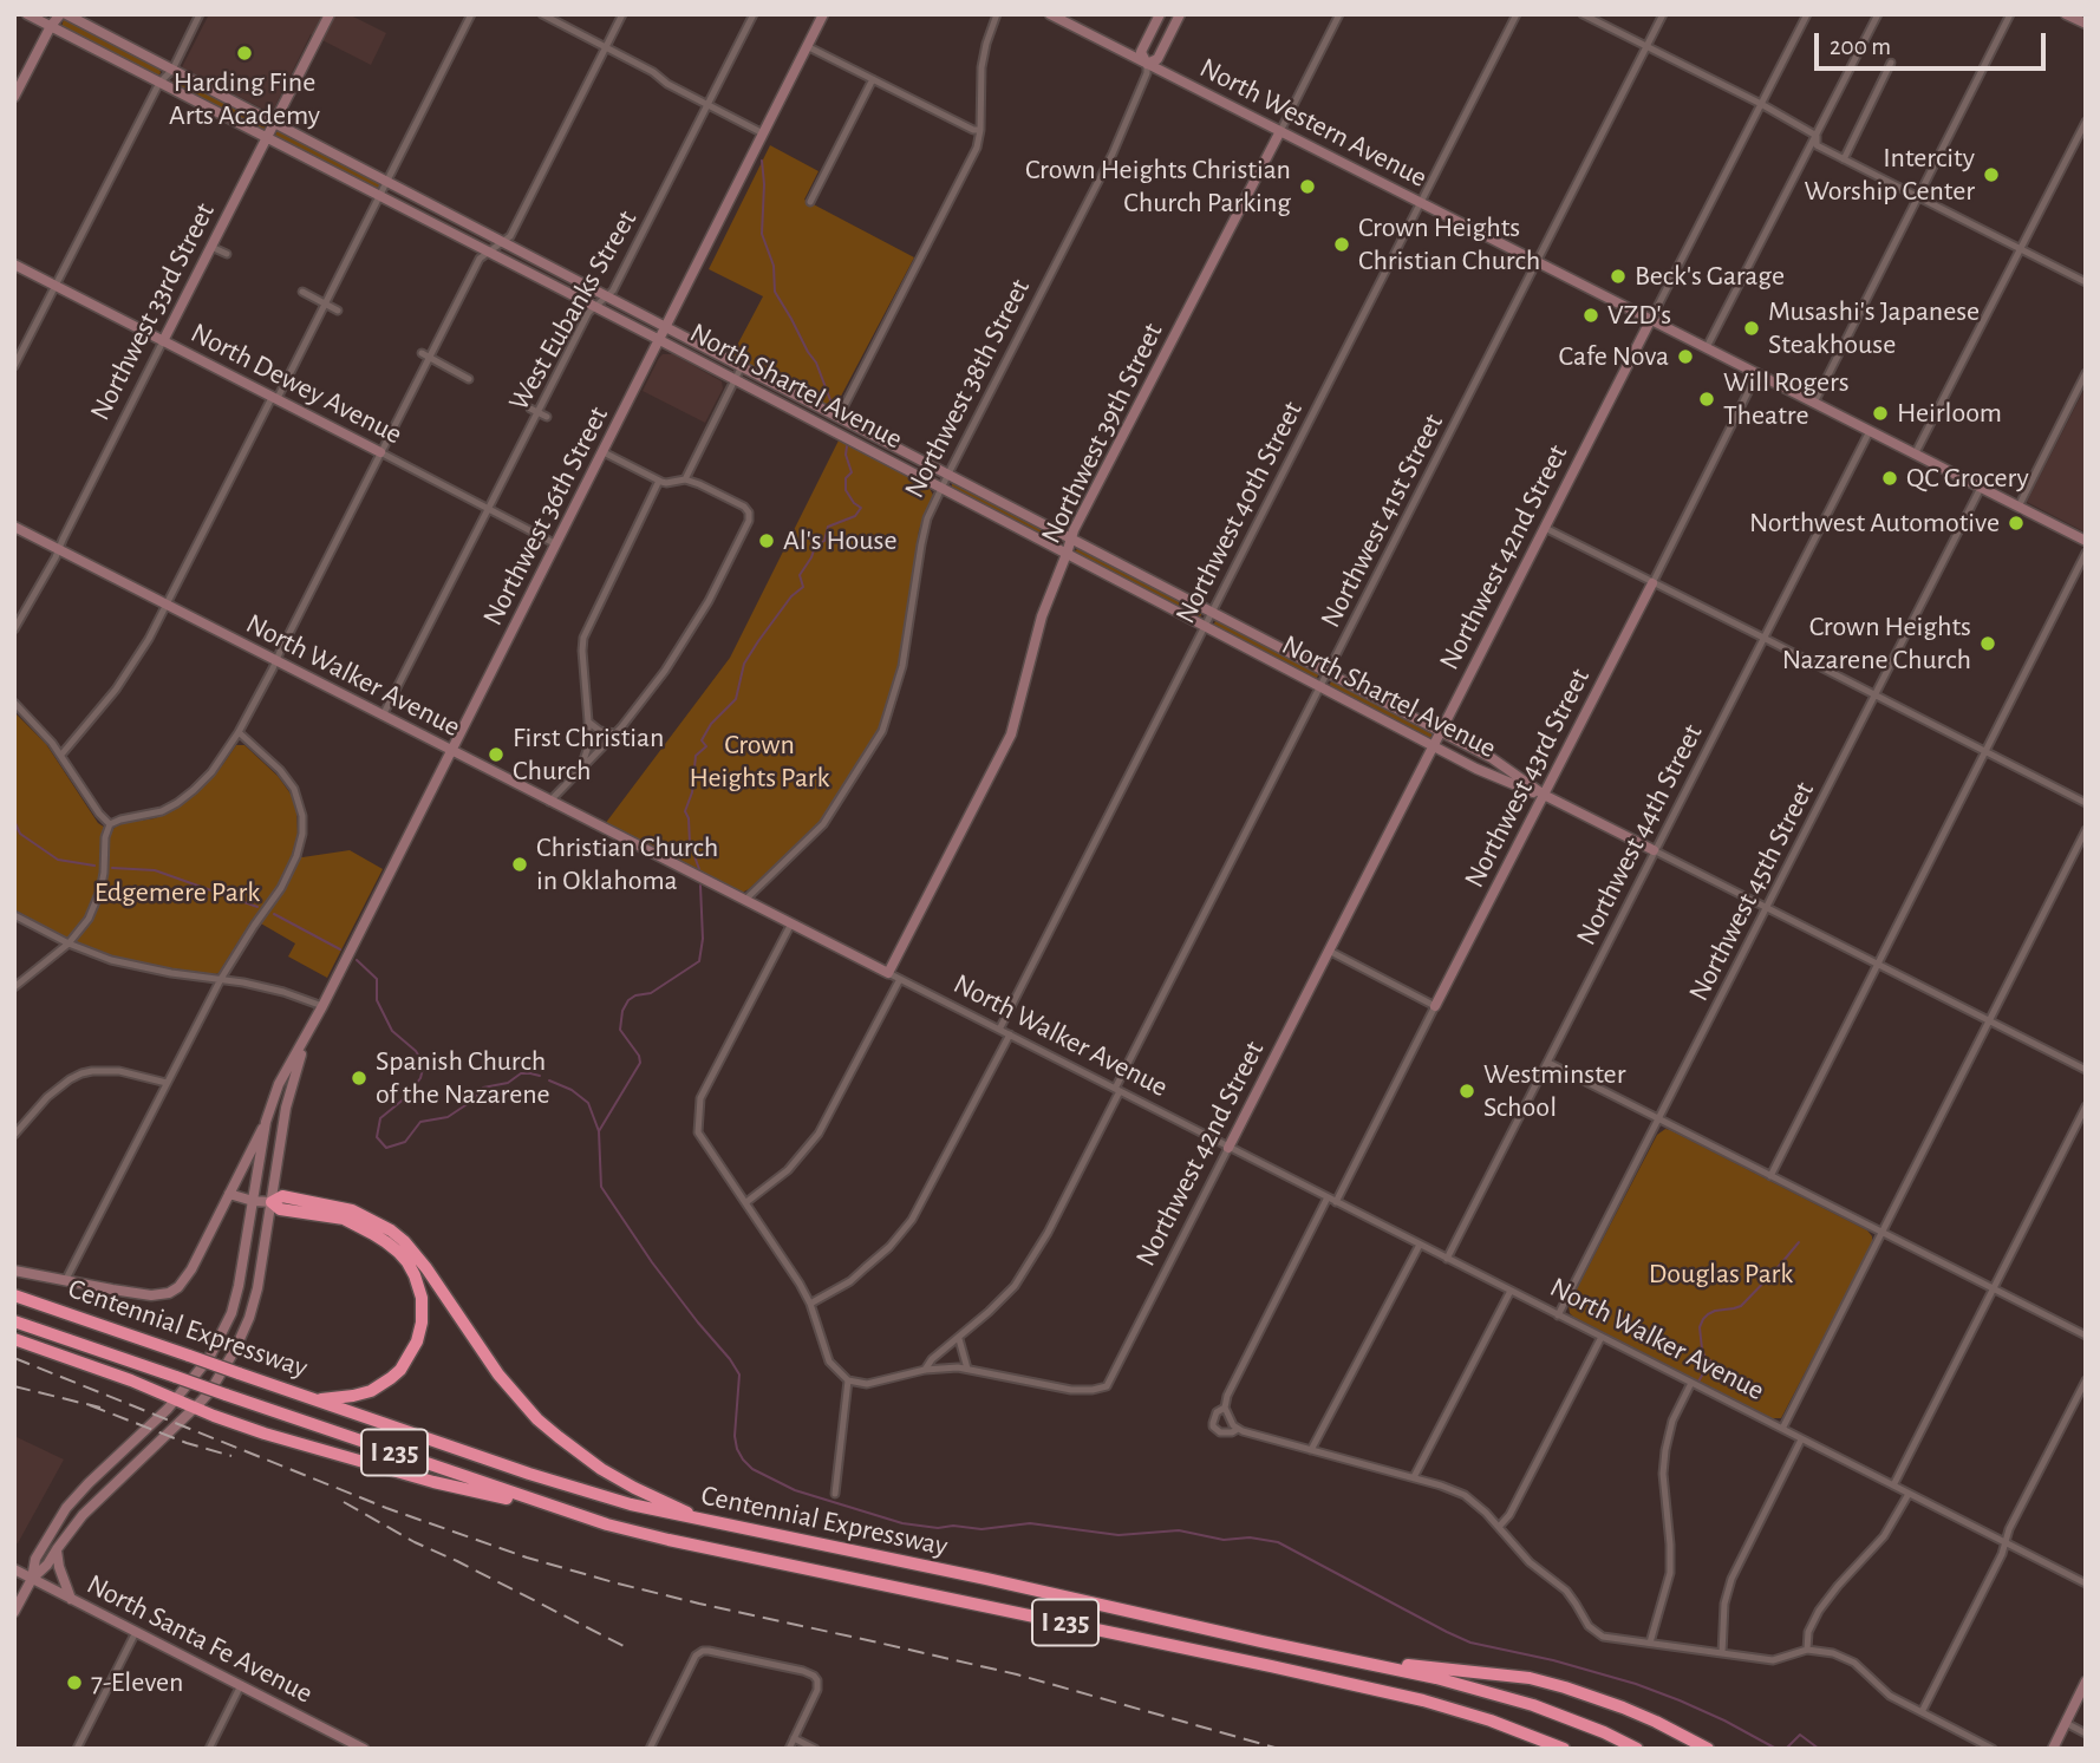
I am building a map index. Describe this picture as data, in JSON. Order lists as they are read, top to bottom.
{
  "streets": {
    "highway": ["Centennial Expressway", "I 235"],
    "street": [
      "North Western Avenue",
      "West Eubanks Street",
      "Northwest 33rd Street",
      "North Dewey Avenue",
      "North Shartel Avenue",
      "Northwest 38th Street",
      "Northwest 39th Street",
      "Northwest 40th Street",
      "Northwest 36th Street",
      "Northwest 41st Street",
      "Northwest 42nd Street",
      "North Walker Avenue",
      "Northwest 43rd Street",
      "Northwest 44th Street",
      "Northwest 45th Street",
      "North Santa Fe Avenue"
    ]
  },
  "crossings": [
    ["North Western Avenue", "Northwest 38th Street"],
    ["North Western Avenue", "Northwest 39th Street"],
    ["North Western Avenue", "Northwest 40th Street"],
    ["North Western Avenue", "Northwest 41st Street"],
    ["North Western Avenue", "Northwest 42nd Street"],
    ["North Western Avenue", "Northwest 43rd Street"],
    ["North Western Avenue", "Northwest 44th Street"],
    ["North Western Avenue", "Northwest 45th Street"],
    ["West Eubanks Street", "North Dewey Avenue"],
    ["West Eubanks Street", "North Shartel Avenue"],
    ["West Eubanks Street", "North Walker Avenue"],
    ["Northwest 33rd Street", "North Dewey Avenue"],
    ["Northwest 33rd Street", "North Shartel Avenue"],
    ["Northwest 33rd Street", "North Walker Avenue"],
    ["North Dewey Avenue", "Northwest 36th Street"],
    ["North Shartel Avenue", "Northwest 38th Street"],
    ["North Shartel Avenue", "Northwest 39th Street"],
    ["North Shartel Avenue", "Northwest 40th Street"],
    ["North Shartel Avenue", "Northwest 36th Street"],
    ["North Shartel Avenue", "Northwest 41st Street"],
    ["North Shartel Avenue", "Northwest 42nd Street"],
    ["North Shartel Avenue", "Northwest 43rd Street"],
    ["North Shartel Avenue", "Northwest 44th Street"],
    ["North Shartel Avenue", "Northwest 45th Street"],
    ["Northwest 38th Street", "North Walker Avenue"],
    ["Northwest 39th Street", "North Walker Avenue"],
    ["Northwest 40th Street", "North Walker Avenue"],
    ["Northwest 36th Street", "North Walker Avenue"],
    ["Northwest 36th Street", "North Santa Fe Avenue"],
    ["Northwest 41st Street", "North Walker Avenue"],
    ["Northwest 42nd Street", "North Walker Avenue"],
    ["North Walker Avenue", "Northwest 43rd Street"],
    ["North Walker Avenue", "Northwest 44th Street"],
    ["North Walker Avenue", "Northwest 45th Street"]
  ],
  "parks": ["Crown Heights Park", "Edgemere Park", "Douglas Park"],
  "places": [
    "Harding Fine Arts Academy",
    "Intercity Worship Center",
    "Crown Heights Christian Church Parking",
    "Crown Heights Christian Church",
    "Beck's Garage",
    "VZD's",
    "Musashi's Japanese Steakhouse",
    "Cafe Nova",
    "Will Rogers Theatre",
    "Heirloom",
    "QC Grocery",
    "Northwest Automotive",
    "Al's House",
    "Crown Heights Nazarene Church",
    "First Christian Church",
    "Christian Church in Oklahoma",
    "Spanish Church of the Nazarene",
    "Westminster School",
    "7-Eleven"
  ],
  "scale_bar": "200 m"
}
